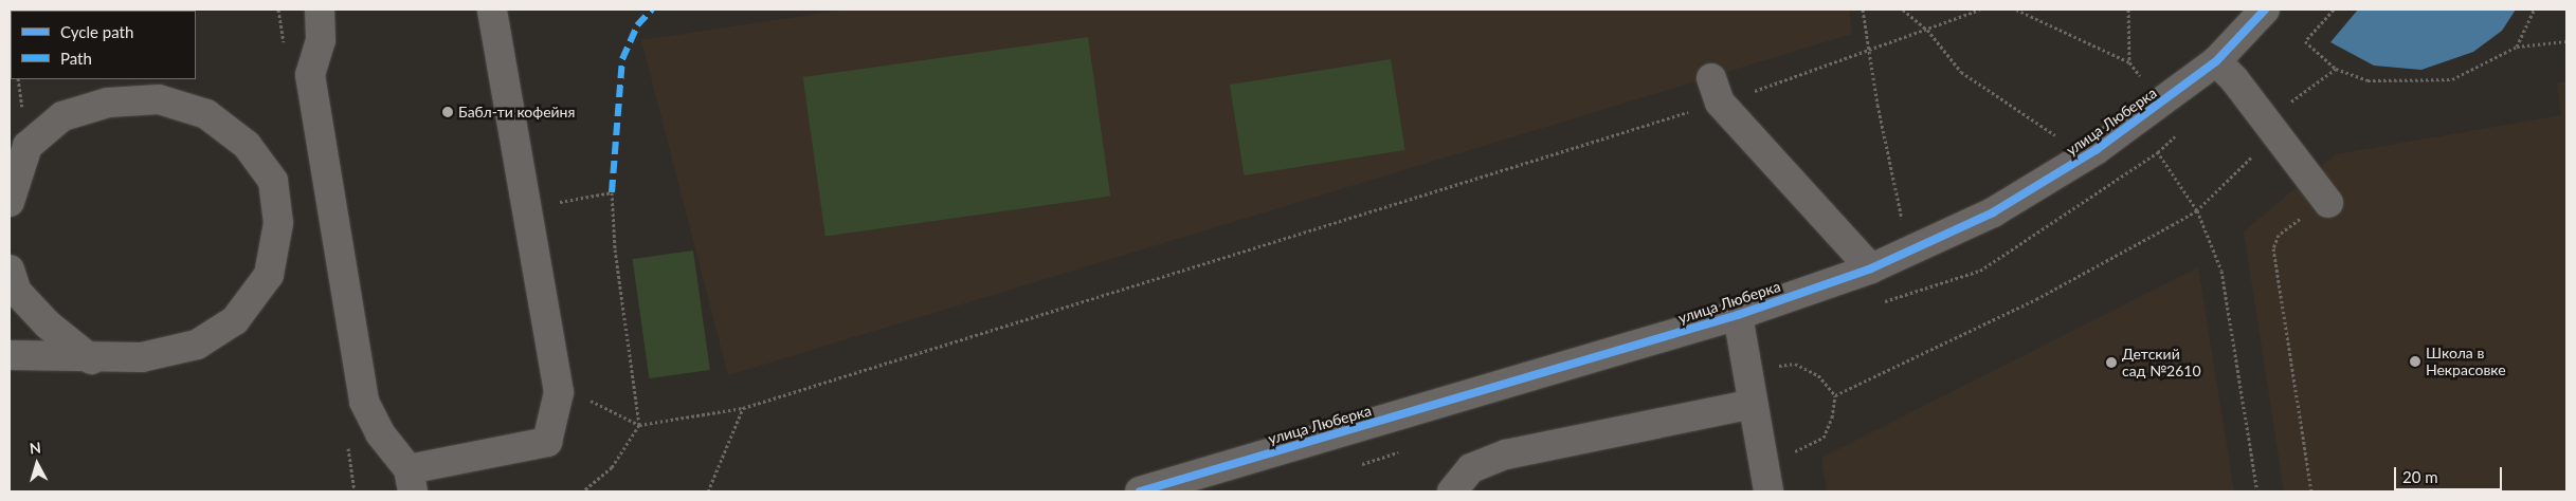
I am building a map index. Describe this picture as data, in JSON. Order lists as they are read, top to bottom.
{
  "streets": {
    "street": ["улица Люберка"]
  },
  "places": ["Бабл-ти кофейня", "Школа в Некрасовке", "Детский сад №2610"],
  "legend": ["Cycle path", "Path"],
  "scale_bar": "20 m",
  "north": "top"
}
